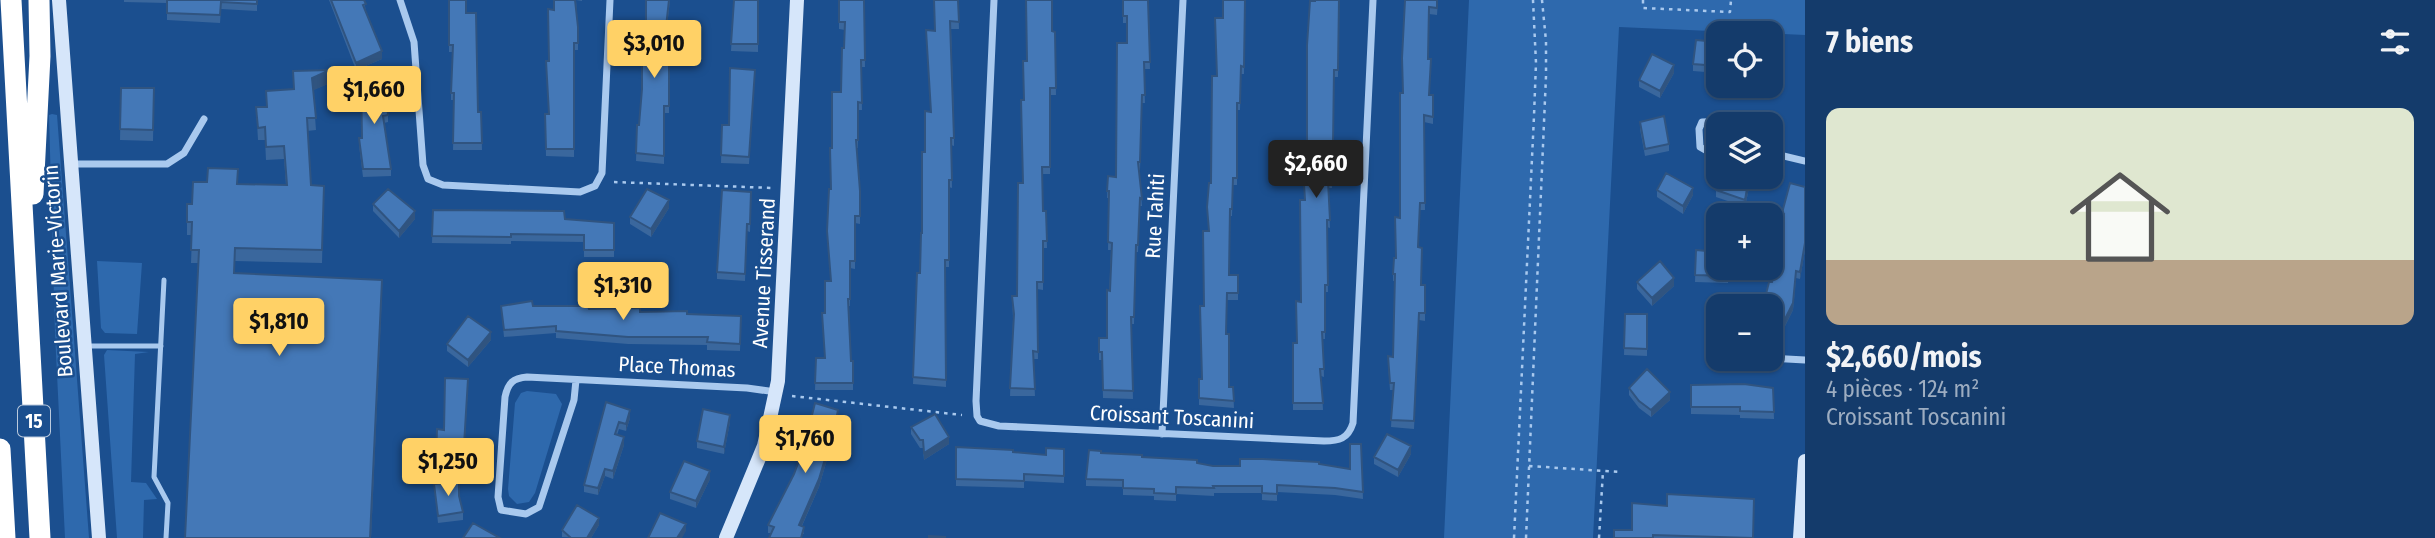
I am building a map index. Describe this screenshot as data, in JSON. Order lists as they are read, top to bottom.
{
  "streets": {
    "highway": ["15"],
    "street": [
      "Rue Tahiti",
      "Boulevard Marie-Victorin",
      "Avenue Tisserand",
      "Place Thomas",
      "Croissant Toscanini"
    ]
  },
  "crossings": [
    ["Rue Tahiti", "Croissant Toscanini"],
    ["Avenue Tisserand", "Place Thomas"]
  ],
  "page": {
    "heading": "7 biens",
    "price": [
      "$3,010",
      "$1,660",
      "$2,660",
      "$1,310",
      "$1,810",
      "$1,760",
      "$1,250"
    ],
    "map_buttons": ["+", "−"],
    "list": [
      {
        "name": "$2,660/mois",
        "note": "4 pièces · 124 m² · Croissant Toscanini"
      }
    ]
  }
}
